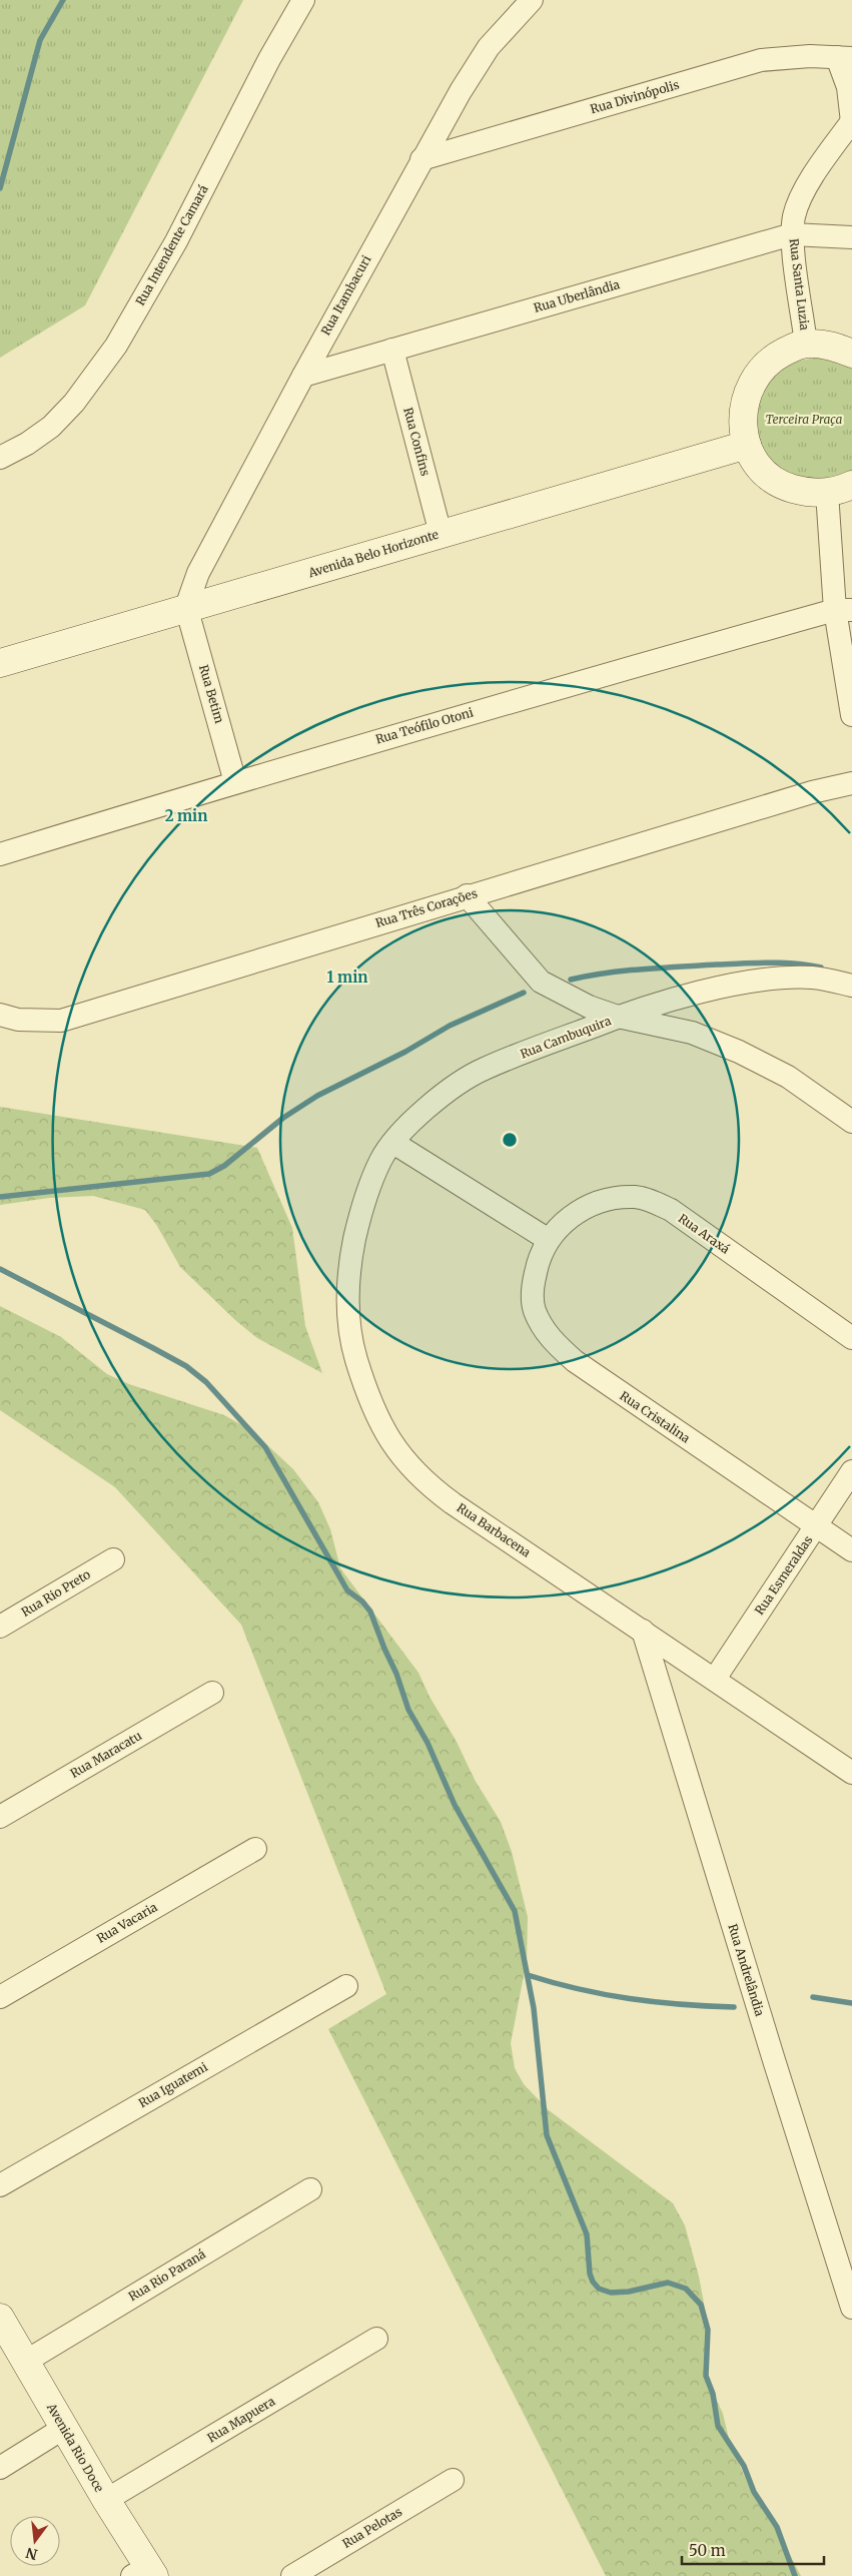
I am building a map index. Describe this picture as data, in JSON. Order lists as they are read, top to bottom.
{
  "streets": {
    "street": [
      "Rua Divinópolis",
      "Rua Intendente Camará",
      "Rua Santa Luzia",
      "Rua Itambacuri",
      "Rua Uberlândia",
      "Rua Confins",
      "Avenida Belo Horizonte",
      "Rua Betim",
      "Rua Teófilo Otoni",
      "Rua Três Corações",
      "Rua Cambuquira",
      "Rua Araxá",
      "Rua Cristalina",
      "Rua Barbacena",
      "Rua Esmeraldas",
      "Rua Rio Preto",
      "Rua Maracatu",
      "Rua Vacaria",
      "Rua Andrelândia",
      "Rua Iguatemi",
      "Rua Rio Paraná",
      "Rua Mapuera",
      "Avenida Rio Doce",
      "Rua Pelotas"
    ]
  },
  "crossings": [
    ["Rua Divinópolis", "Rua Santa Luzia"],
    ["Rua Divinópolis", "Rua Itambacuri"],
    ["Rua Santa Luzia", "Rua Uberlândia"],
    ["Rua Itambacuri", "Rua Uberlândia"],
    ["Rua Itambacuri", "Avenida Belo Horizonte"],
    ["Rua Itambacuri", "Rua Betim"],
    ["Rua Uberlândia", "Rua Confins"],
    ["Rua Confins", "Avenida Belo Horizonte"],
    ["Avenida Belo Horizonte", "Rua Betim"],
    ["Rua Betim", "Rua Teófilo Otoni"],
    ["Rua Cambuquira", "Rua Barbacena"],
    ["Rua Araxá", "Rua Cristalina"],
    ["Rua Cristalina", "Rua Esmeraldas"],
    ["Rua Barbacena", "Rua Esmeraldas"],
    ["Rua Barbacena", "Rua Andrelândia"],
    ["Rua Rio Paraná", "Avenida Rio Doce"],
    ["Rua Mapuera", "Avenida Rio Doce"]
  ],
  "parks": ["Terceira Praça"],
  "scale_bar": "50 m",
  "north": "bottom",
  "rings": ["2 min", "1 min"]
}
